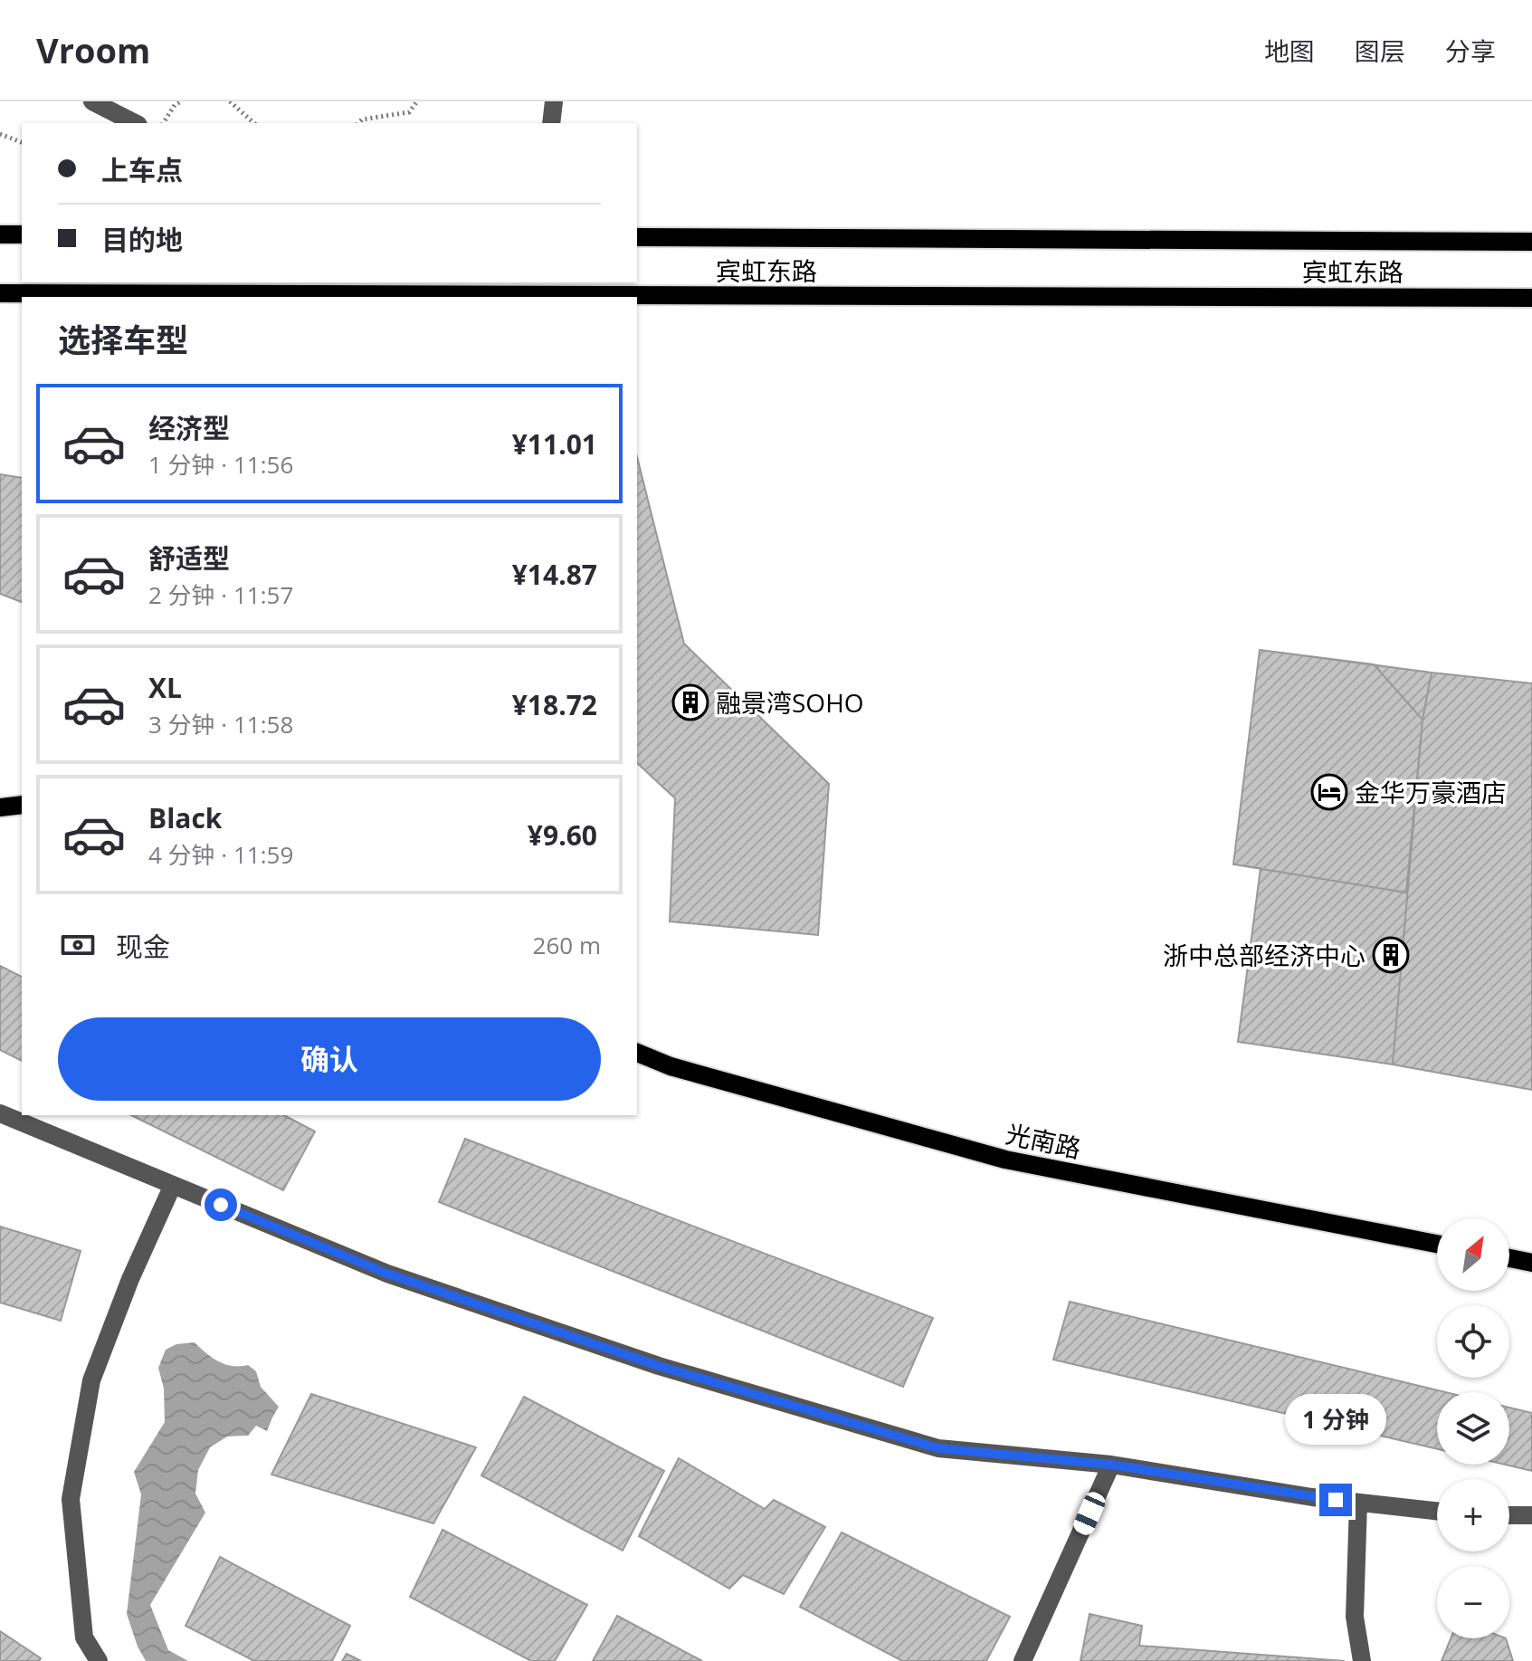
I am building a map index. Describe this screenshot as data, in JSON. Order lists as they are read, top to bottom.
{
  "streets": {
    "main road": ["宾虹东路", "光南路"]
  },
  "places": {
    "building": ["融景湾SOHO", "浙中总部经济中心"],
    "hotel": ["金华万豪酒店"]
  },
  "north": "top right",
  "page": {
    "header": "Vroom",
    "nav": ["地图", "图层", "分享"],
    "banner": ["上车点", "目的地"],
    "heading": "选择车型",
    "list": [
      {
        "name": "经济型",
        "note": "1 分钟 · 11:56",
        "value": "¥11.01"
      },
      {
        "name": "舒适型",
        "note": "2 分钟 · 11:57",
        "value": "¥14.87"
      },
      {
        "name": "XL",
        "note": "3 分钟 · 11:58",
        "value": "¥18.72"
      },
      {
        "name": "Black",
        "note": "4 分钟 · 11:59",
        "value": "¥9.60"
      }
    ],
    "pay": ["现金", "260 m"],
    "buttons": "确认",
    "map_buttons": ["+", "−"],
    "bubble": "1 分钟"
  }
}
